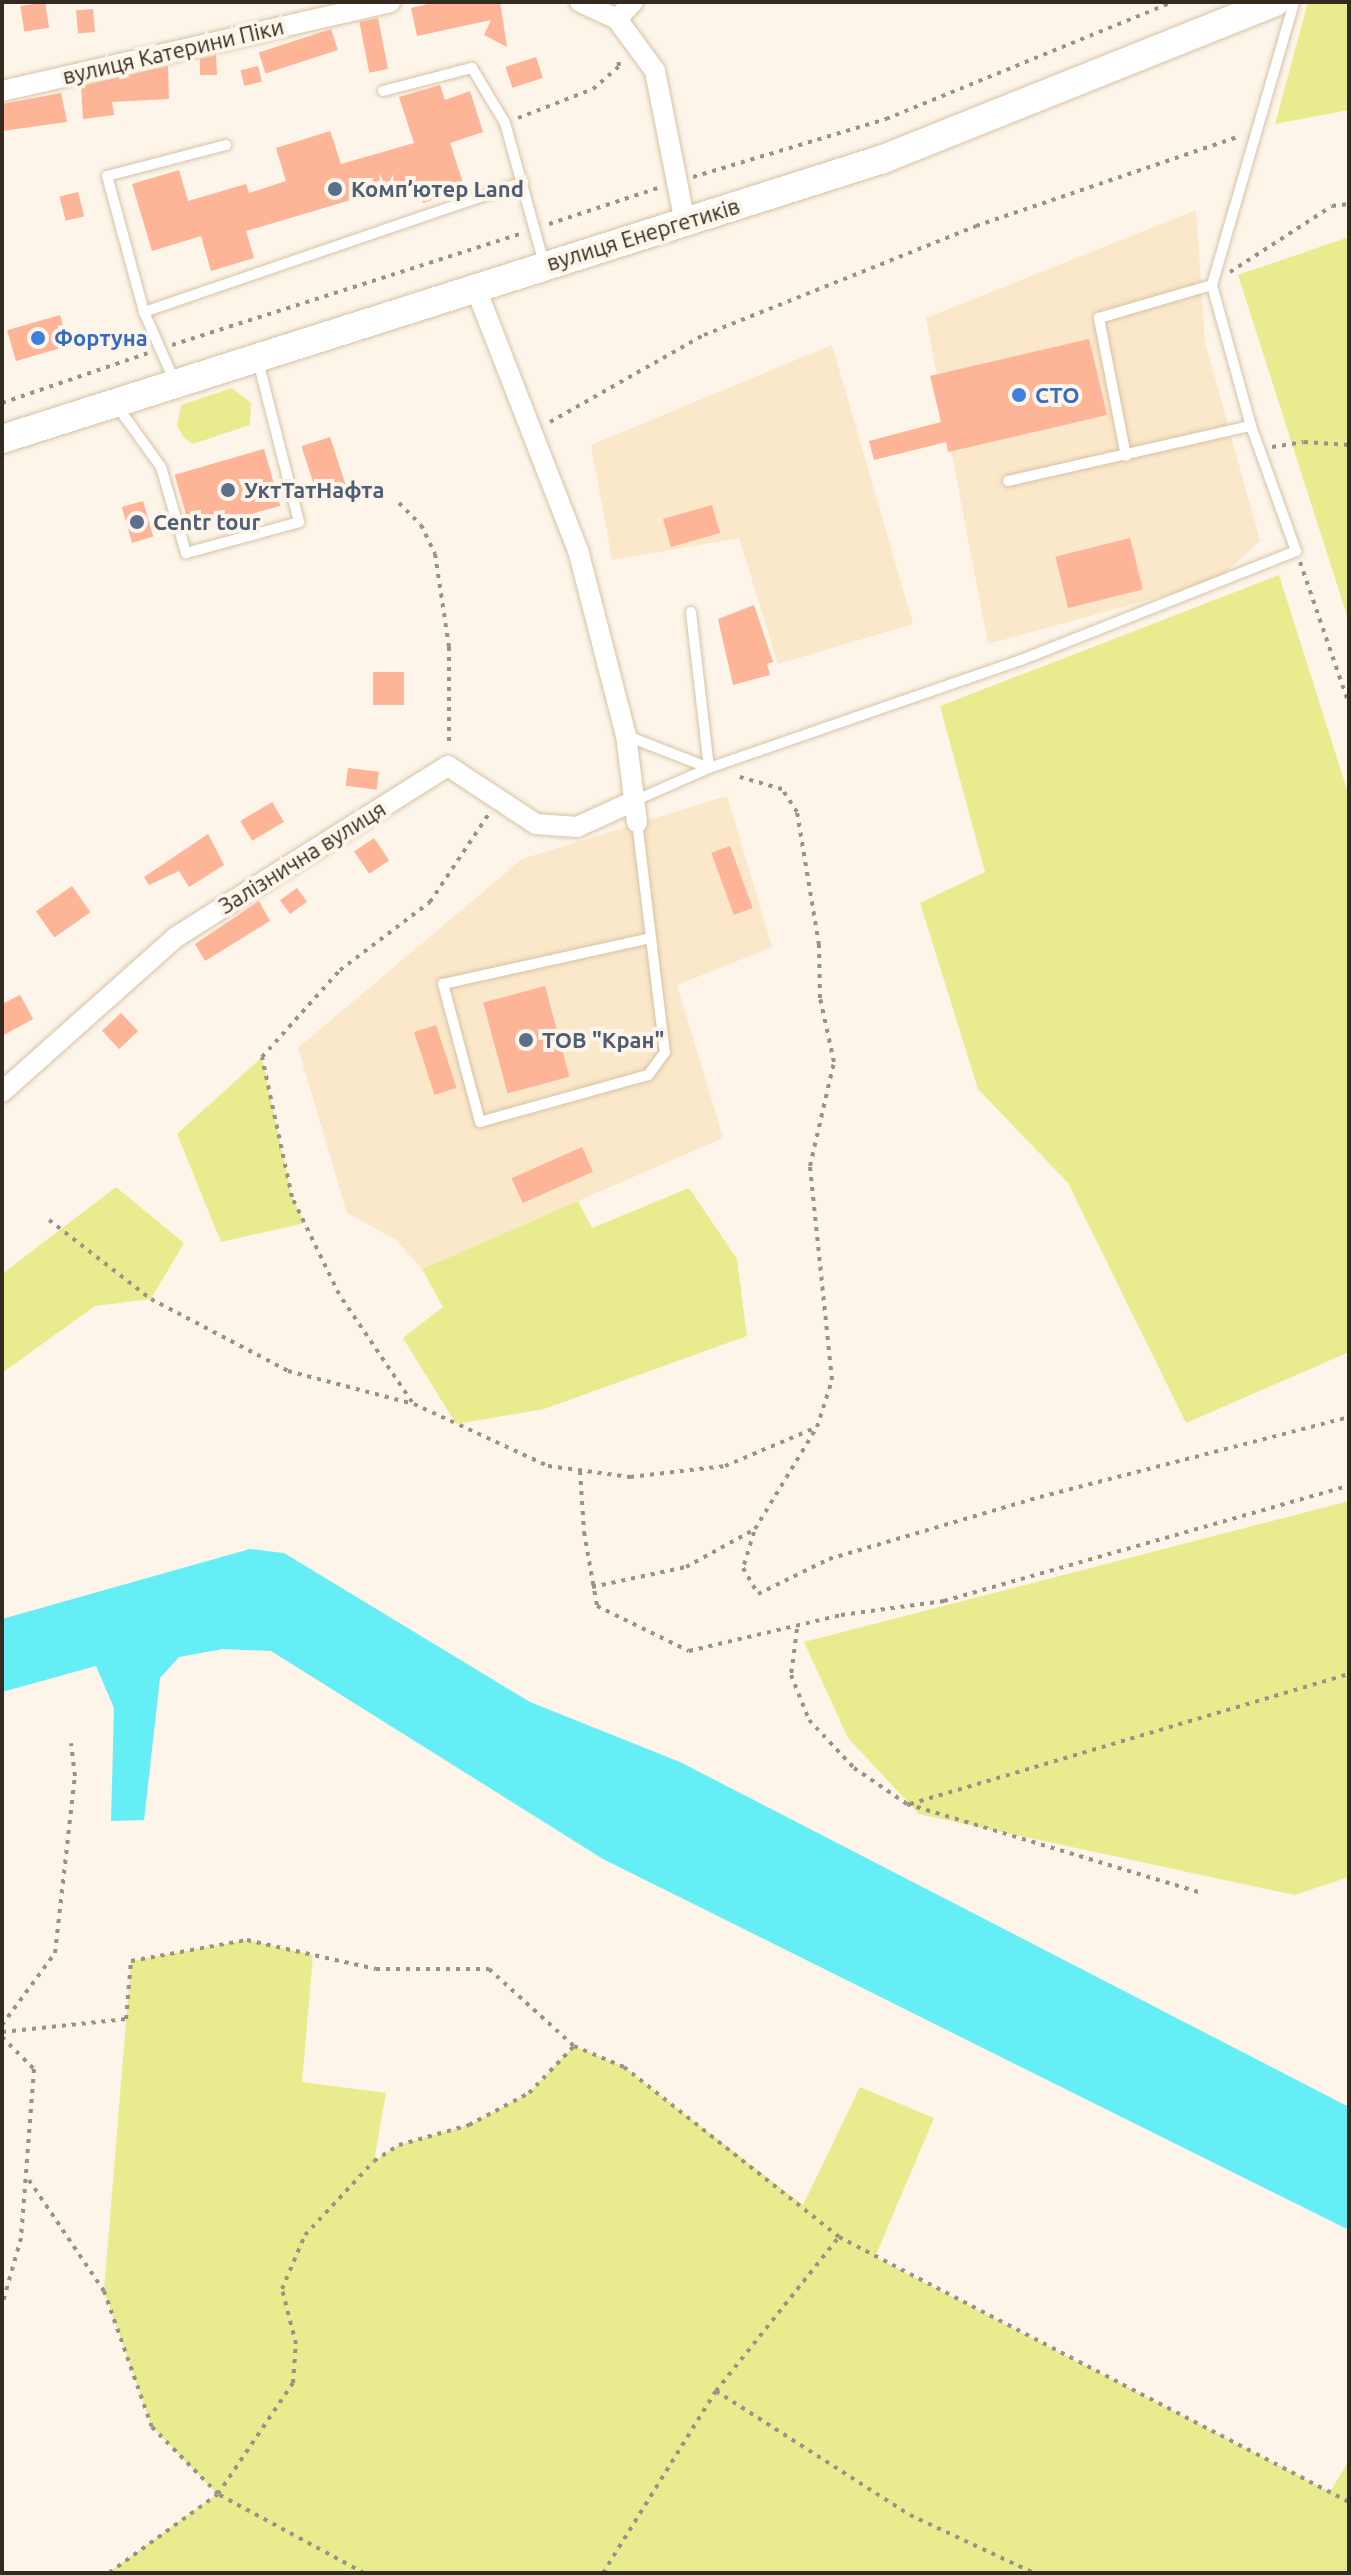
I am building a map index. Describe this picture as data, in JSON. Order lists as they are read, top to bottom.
{
  "streets": {
    "main road": ["вулиця Енергетиків"],
    "street": ["вулиця Катерини Піки", "Залізнична вулиця"]
  },
  "places": [
    "Комп’ютер Land",
    "Фортуна",
    "СТО",
    "УктТатНафта",
    "Centr tour",
    "ТОВ \"Кран\""
  ]
}
